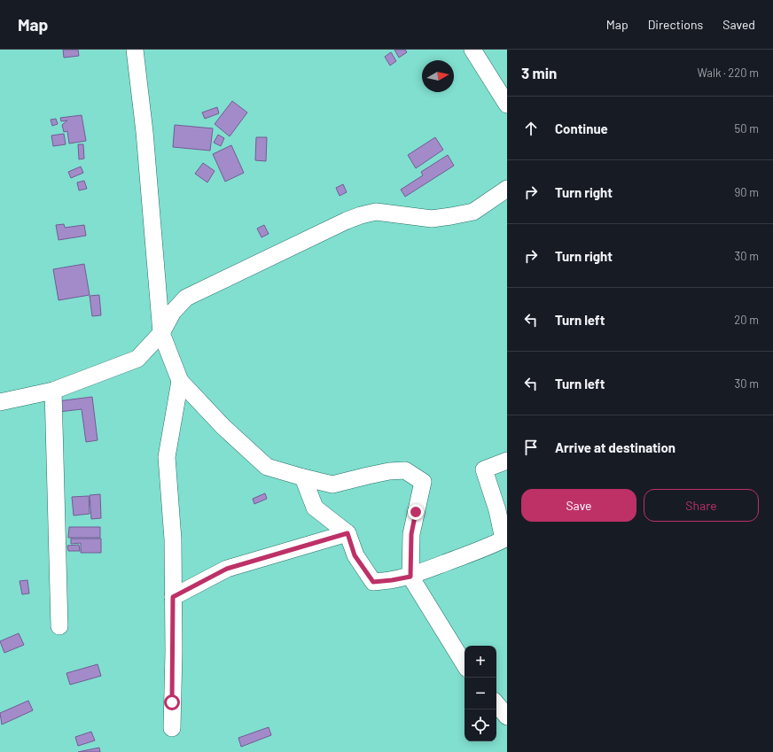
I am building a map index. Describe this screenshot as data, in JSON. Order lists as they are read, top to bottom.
{
  "north": "right",
  "page": {
    "header": "Map",
    "nav": ["Map", "Directions", "Saved"],
    "heading": ["3 min", "Walk · 220 m"],
    "list": [
      ["Continue", "50 m"],
      ["Turn right", "90 m"],
      ["Turn right", "30 m"],
      ["Turn left", "20 m"],
      ["Turn left", "30 m"],
      "Arrive at destination"
    ],
    "buttons": ["Save", "Share"],
    "map_buttons": ["+", "−"]
  }
}
